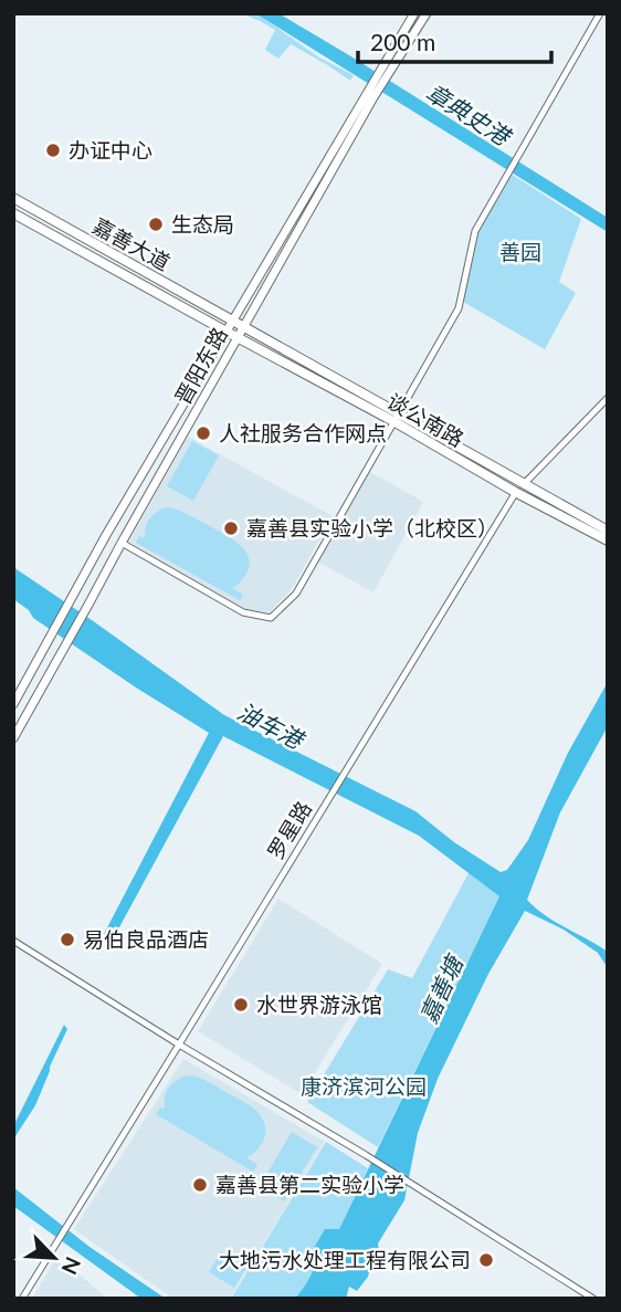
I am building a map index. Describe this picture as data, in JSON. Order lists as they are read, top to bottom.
{
  "streets": {
    "main road": ["嘉善大道", "晋阳东路", "谈公南路"],
    "street": ["罗星路"]
  },
  "crossings": [
    ["嘉善大道", "晋阳东路"],
    ["嘉善大道", "谈公南路"],
    ["晋阳东路", "谈公南路"],
    ["谈公南路", "罗星路"]
  ],
  "water": ["章典史港", "油车港", "嘉善塘"],
  "parks": ["善园", "康济滨河公园"],
  "places": [
    "办证中心",
    "生态局",
    "人社服务合作网点",
    "嘉善县实验小学（北校区）",
    "易伯良品酒店",
    "水世界游泳馆",
    "嘉善县第二实验小学",
    "大地污水处理工程有限公司"
  ],
  "scale_bar": "200 m",
  "north": "bottom right"
}
